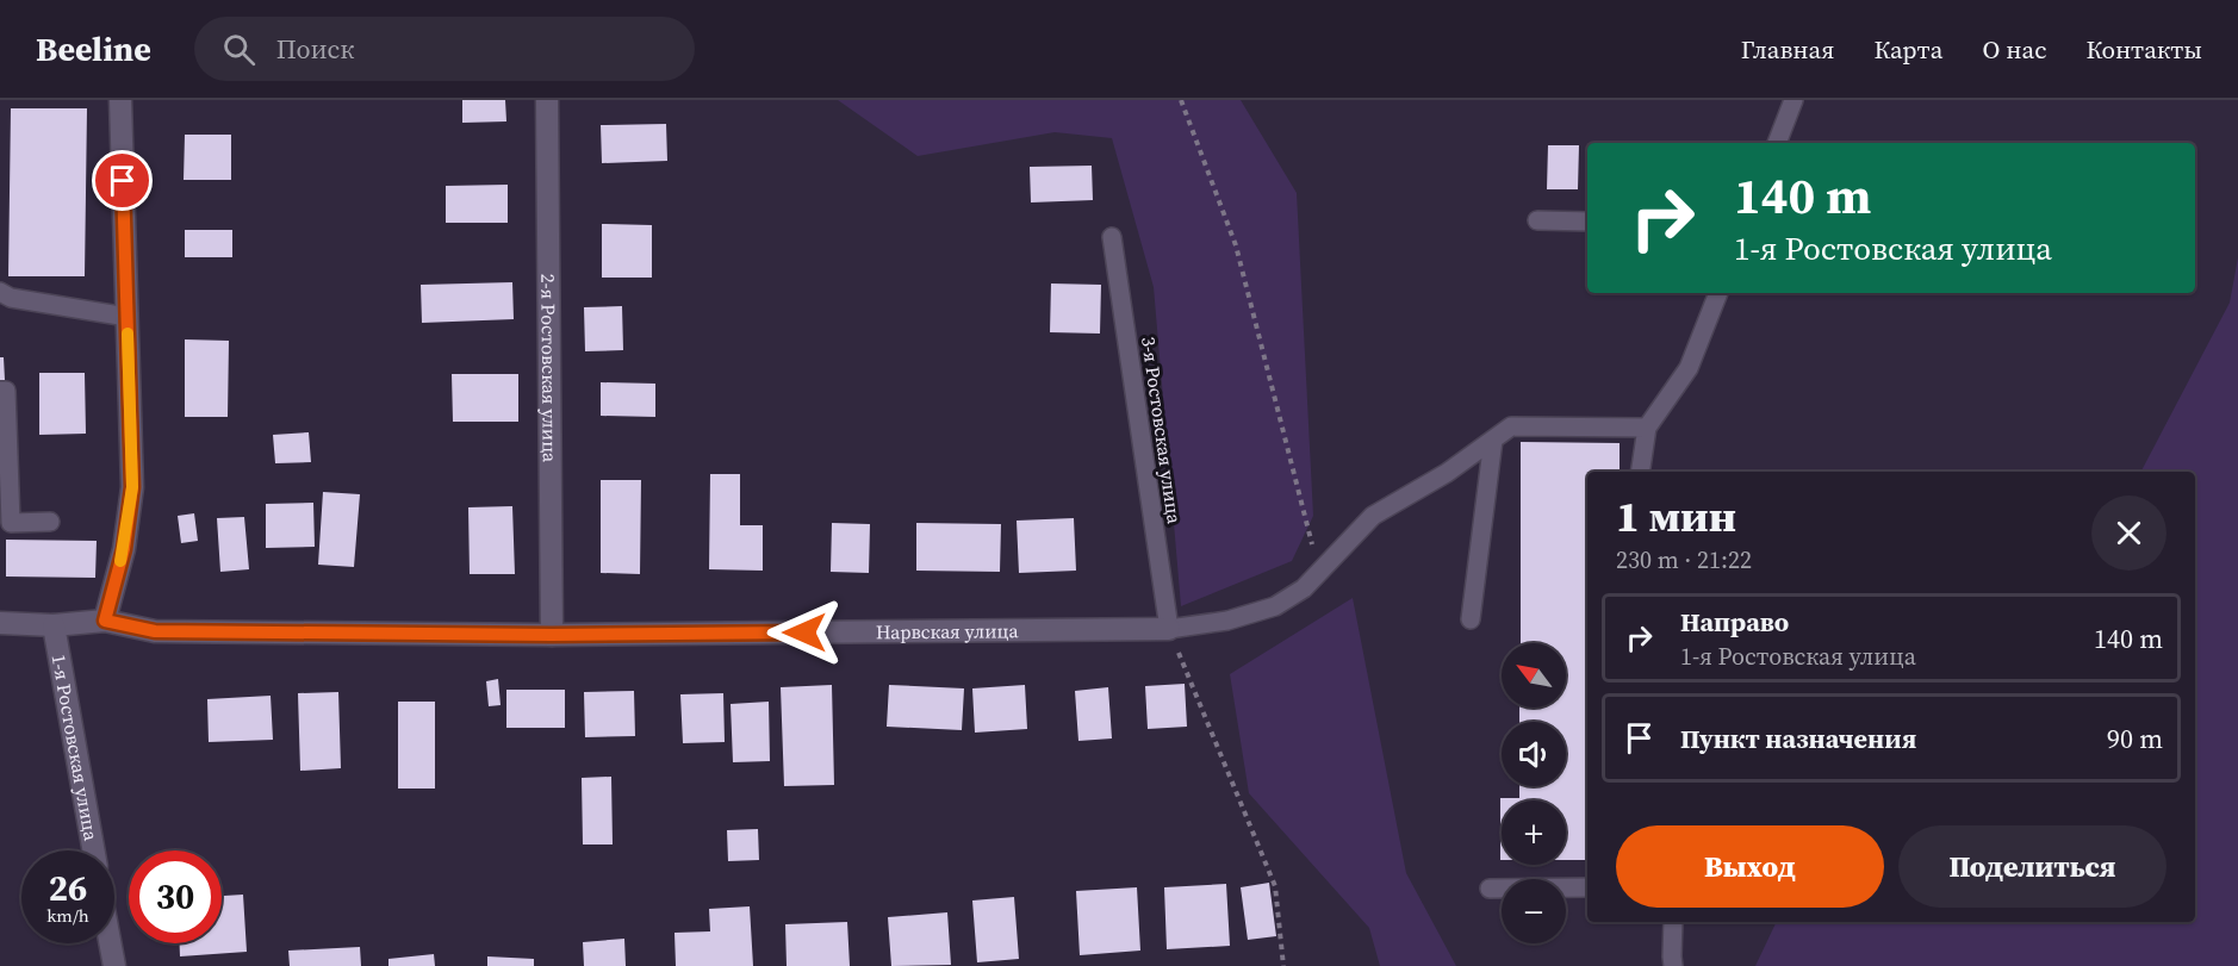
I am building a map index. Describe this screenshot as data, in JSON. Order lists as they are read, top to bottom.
{
  "streets": {
    "street": ["2-я Ростовская улица", "Нарвская улица", "1-я Ростовская улица"],
    "lane": ["3-я Ростовская улица"]
  },
  "crossings": [
    ["2-я Ростовская улица", "Нарвская улица"],
    ["3-я Ростовская улица", "Нарвская улица"],
    ["Нарвская улица", "1-я Ростовская улица"]
  ],
  "north": "top left",
  "page": {
    "header": "Beeline",
    "search": "Поиск",
    "nav": [
      "Главная",
      "Карта",
      "О нас",
      "Контакты"
    ],
    "turn": ["140 m", "1-я Ростовская улица"],
    "heading": ["1 мин", "230 m · 21:22"],
    "list": [
      {
        "name": "Направо",
        "note": "1-я Ростовская улица",
        "value": "140 m"
      },
      {
        "name": "Пункт назначения",
        "value": "90 m"
      }
    ],
    "map_buttons": ["+", "−"],
    "buttons": ["Выход", "Поделиться"],
    "speed": "26 km/h",
    "limit": "30"
  }
}
